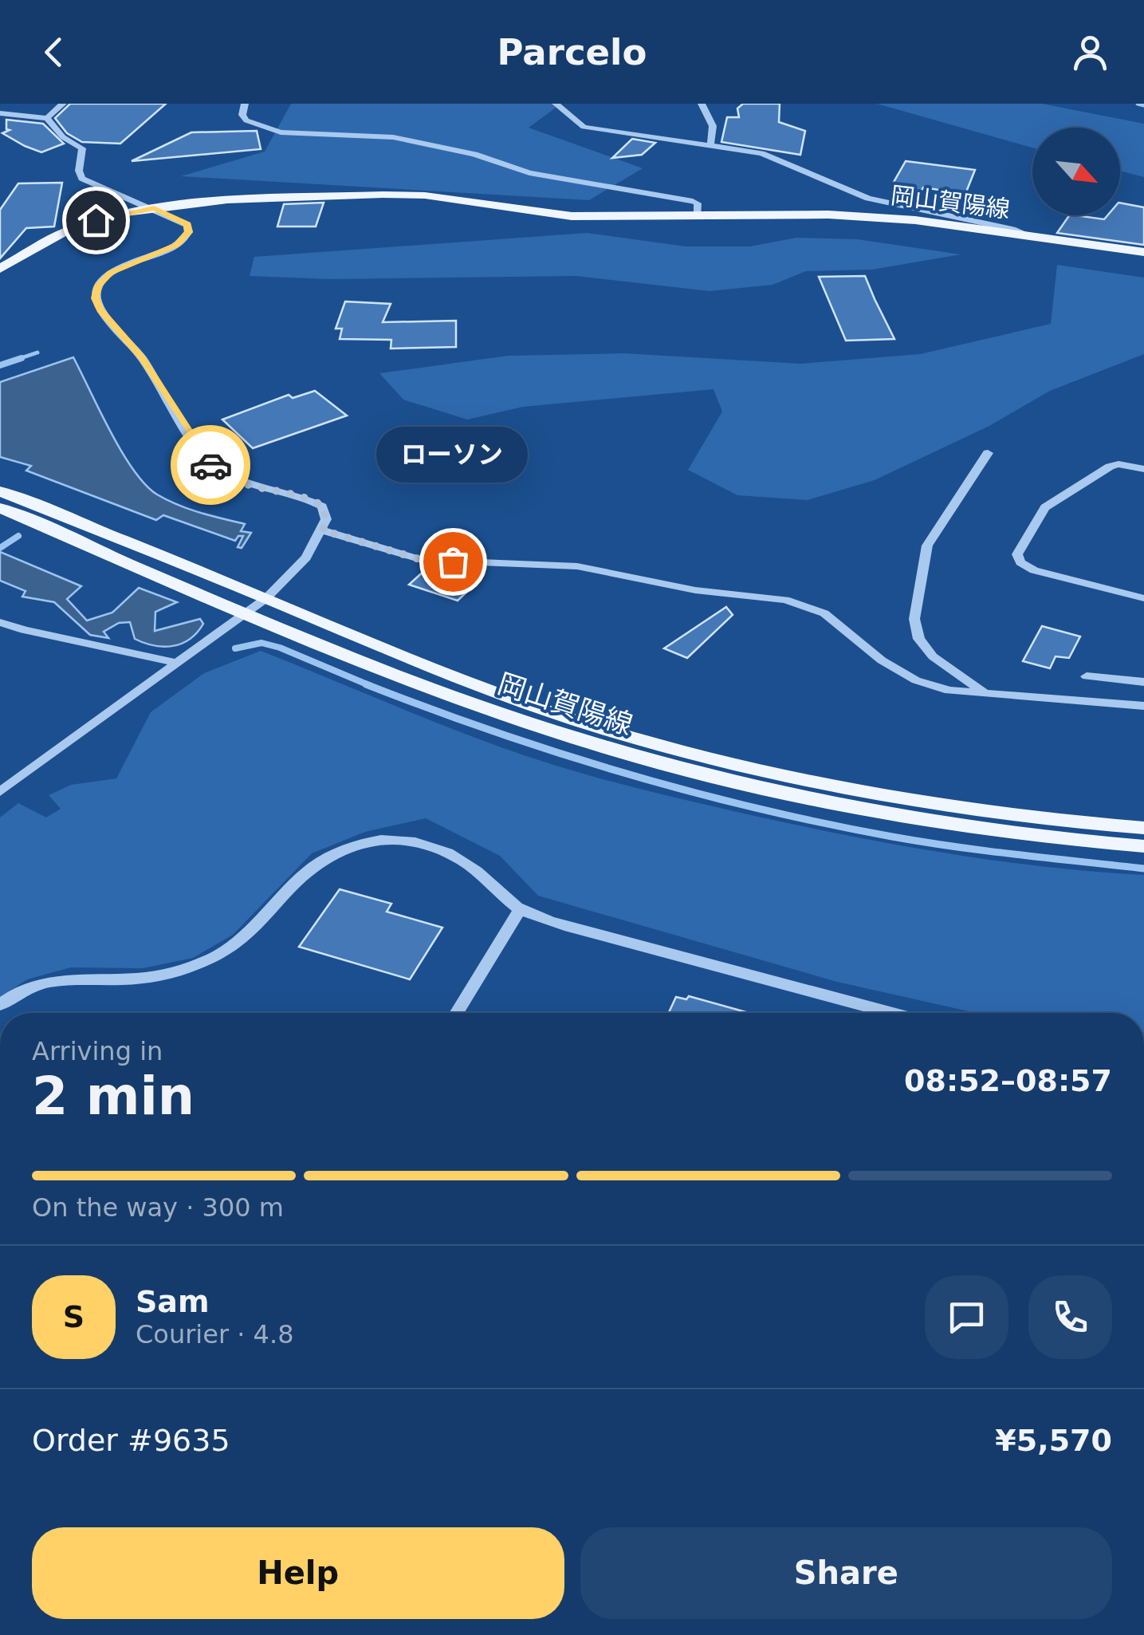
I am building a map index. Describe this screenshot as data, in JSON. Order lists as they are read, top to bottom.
{
  "streets": {
    "main road": ["岡山賀陽線"]
  },
  "places": ["ローソン"],
  "north": "bottom right",
  "page": {
    "header": "Parcelo",
    "bubble": "ローソン",
    "heading": ["2 min", "Arriving in", "08:52–08:57"],
    "panel": [
      "Sam",
      "Courier · 4.8",
      "Order #9635",
      "¥5,570"
    ],
    "bar": "On the way · 300 m",
    "round": "S",
    "buttons": ["Help", "Share"]
  }
}
